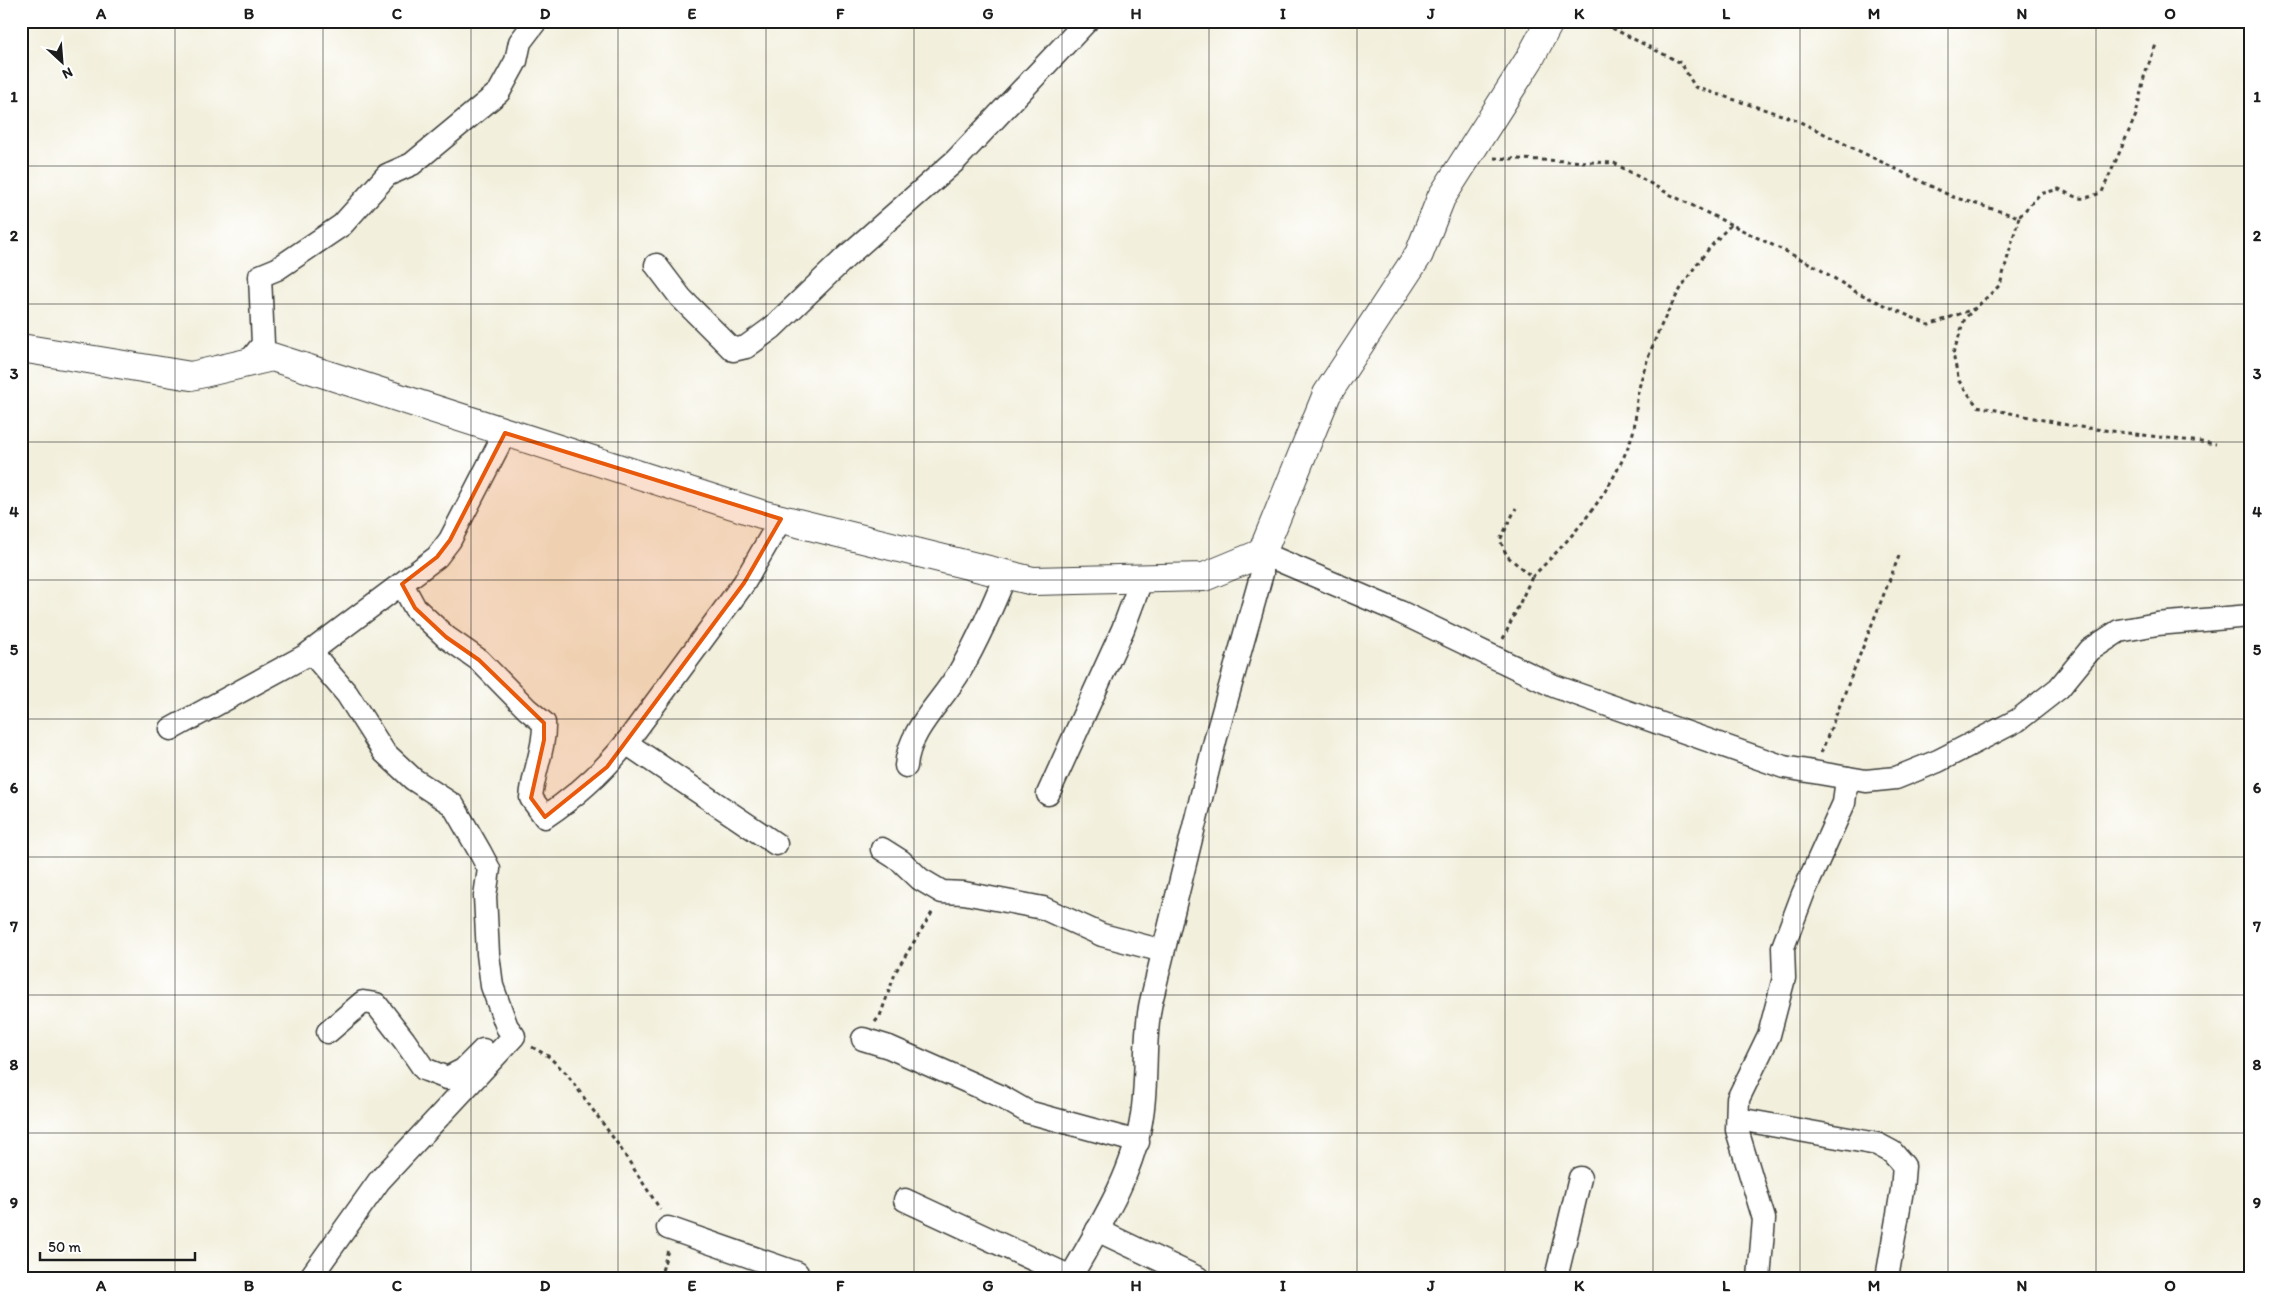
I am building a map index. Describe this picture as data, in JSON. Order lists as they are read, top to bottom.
{
  "scale_bar": "50 m",
  "north": "bottom right",
  "grid": {
    "columns": [
      "A",
      "B",
      "C",
      "D",
      "E",
      "F",
      "G",
      "H",
      "I",
      "J",
      "K",
      "L",
      "M",
      "N",
      "O"
    ],
    "rows": [
      "1",
      "2",
      "3",
      "4",
      "5",
      "6",
      "7",
      "8",
      "9"
    ]
  }
}
